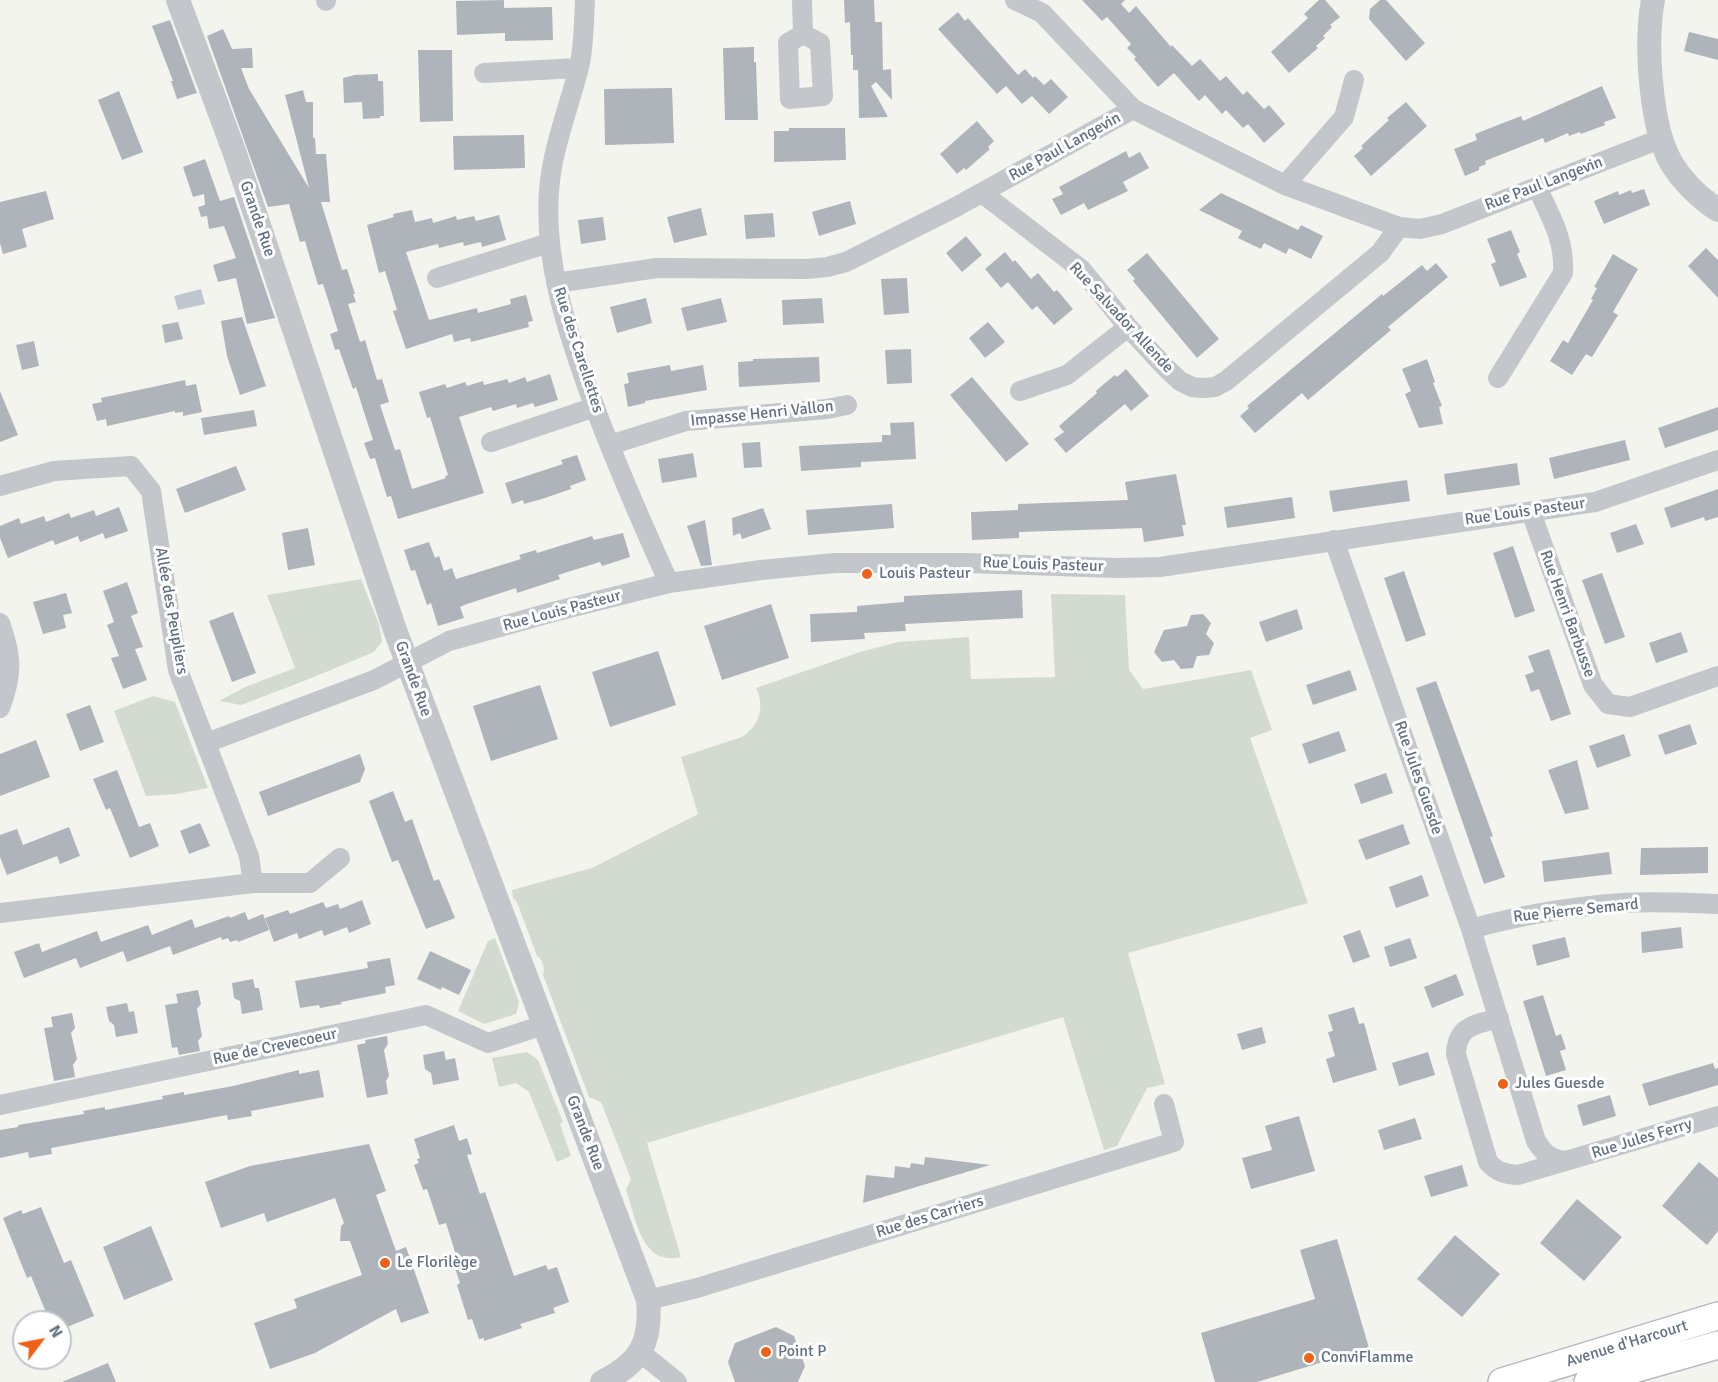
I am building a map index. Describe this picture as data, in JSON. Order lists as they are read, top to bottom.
{
  "streets": {
    "main road": ["Avenue d'Harcourt"],
    "street": [
      "Rue Paul Langevin",
      "Grande Rue",
      "Rue Salvador Allende",
      "Rue des Carellettes",
      "Impasse Henri Vallon",
      "Rue Louis Pasteur",
      "Allée des Peupliers",
      "Rue Henri Barbusse",
      "Rue Jules Guesde",
      "Rue Pierre Semard",
      "Rue de Crevecoeur",
      "Rue Jules Ferry",
      "Rue des Carriers"
    ]
  },
  "crossings": [
    ["Rue Paul Langevin", "Rue Salvador Allende"],
    ["Rue Paul Langevin", "Rue des Carellettes"],
    ["Grande Rue", "Rue Louis Pasteur"],
    ["Grande Rue", "Rue de Crevecoeur"],
    ["Grande Rue", "Rue des Carriers"],
    ["Rue des Carellettes", "Impasse Henri Vallon"],
    ["Rue des Carellettes", "Rue Louis Pasteur"],
    ["Rue Louis Pasteur", "Allée des Peupliers"],
    ["Rue Louis Pasteur", "Rue Henri Barbusse"],
    ["Rue Louis Pasteur", "Rue Jules Guesde"],
    ["Rue Jules Guesde", "Rue Pierre Semard"],
    ["Rue Jules Guesde", "Rue Jules Ferry"]
  ],
  "places": [
    "Louis Pasteur",
    "Jules Guesde",
    "Le Florilège",
    "Point P",
    "ConviFlamme"
  ],
  "north": "top right"
}
